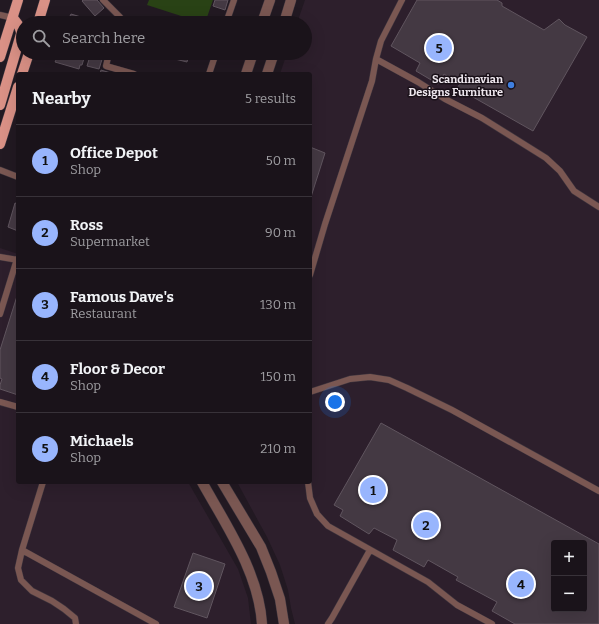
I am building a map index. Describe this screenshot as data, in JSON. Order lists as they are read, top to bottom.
{
  "places": ["Scandinavian Designs Furniture"],
  "page": {
    "search": "Search here",
    "pins": [
      "5",
      "1",
      "2",
      "4",
      "3"
    ],
    "heading": ["Nearby", "5 results"],
    "list": [
      {
        "mark": "1",
        "name": "Office Depot",
        "note": "Shop",
        "value": "50 m"
      },
      {
        "mark": "2",
        "name": "Ross",
        "note": "Supermarket",
        "value": "90 m"
      },
      {
        "mark": "3",
        "name": "Famous Dave's",
        "note": "Restaurant",
        "value": "130 m"
      },
      {
        "mark": "4",
        "name": "Floor & Decor",
        "note": "Shop",
        "value": "150 m"
      },
      {
        "mark": "5",
        "name": "Michaels",
        "note": "Shop",
        "value": "210 m"
      }
    ],
    "map_buttons": ["+", "−"]
  }
}
